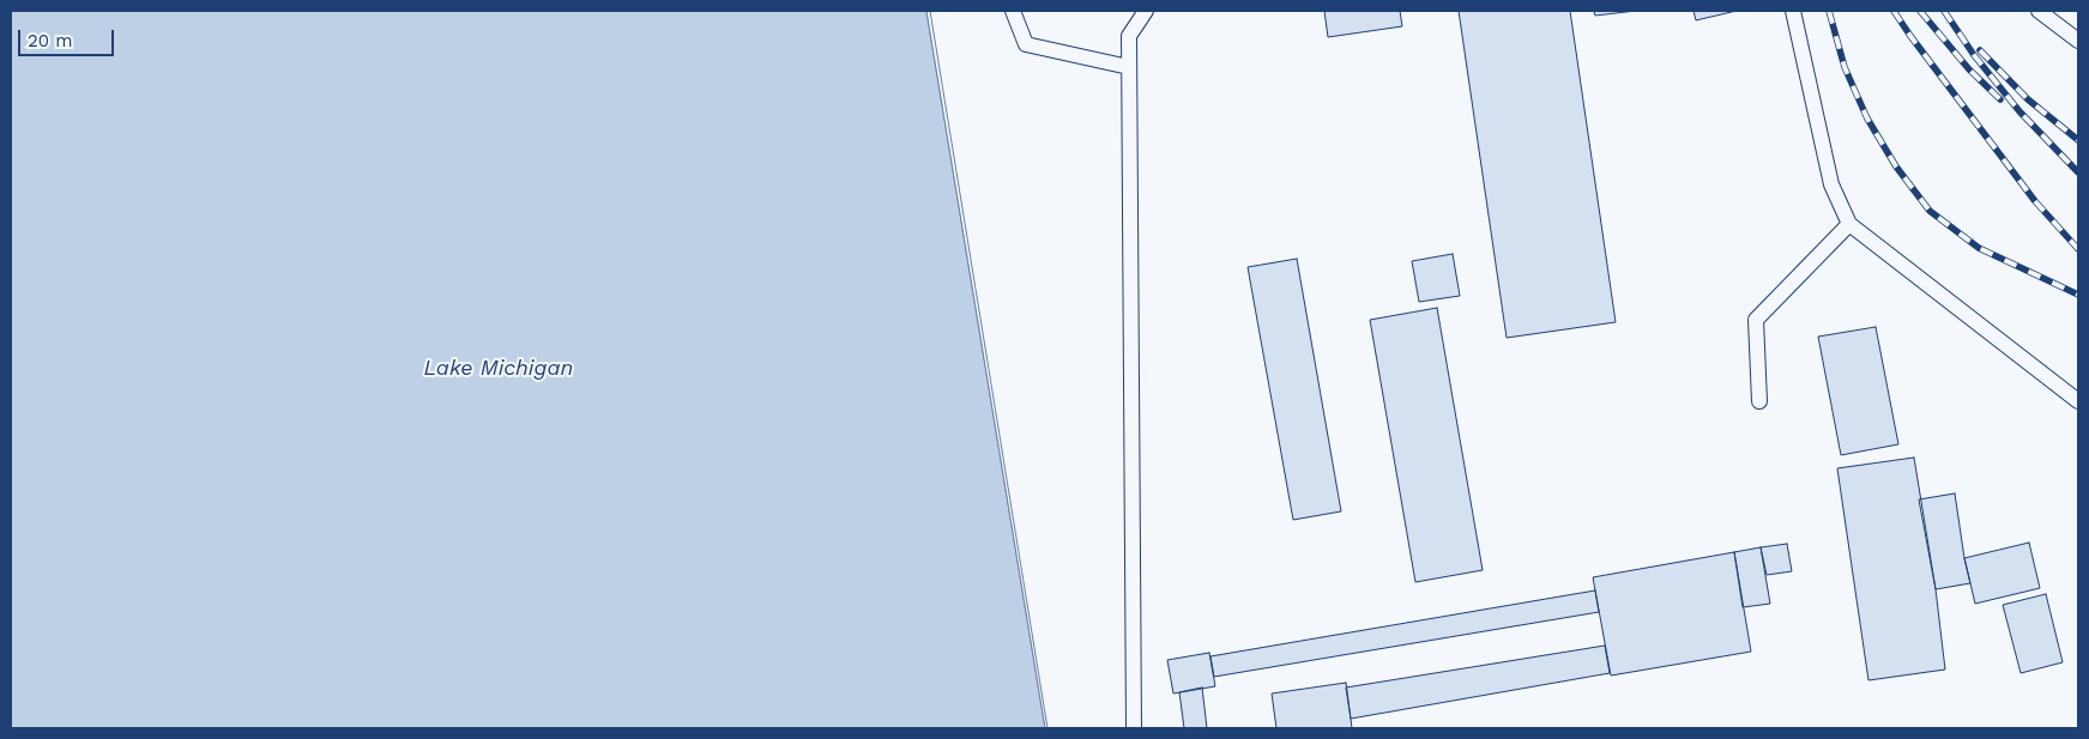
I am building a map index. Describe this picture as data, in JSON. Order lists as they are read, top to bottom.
{
  "water": ["Lake Michigan"],
  "scale_bar": "20 m"
}
